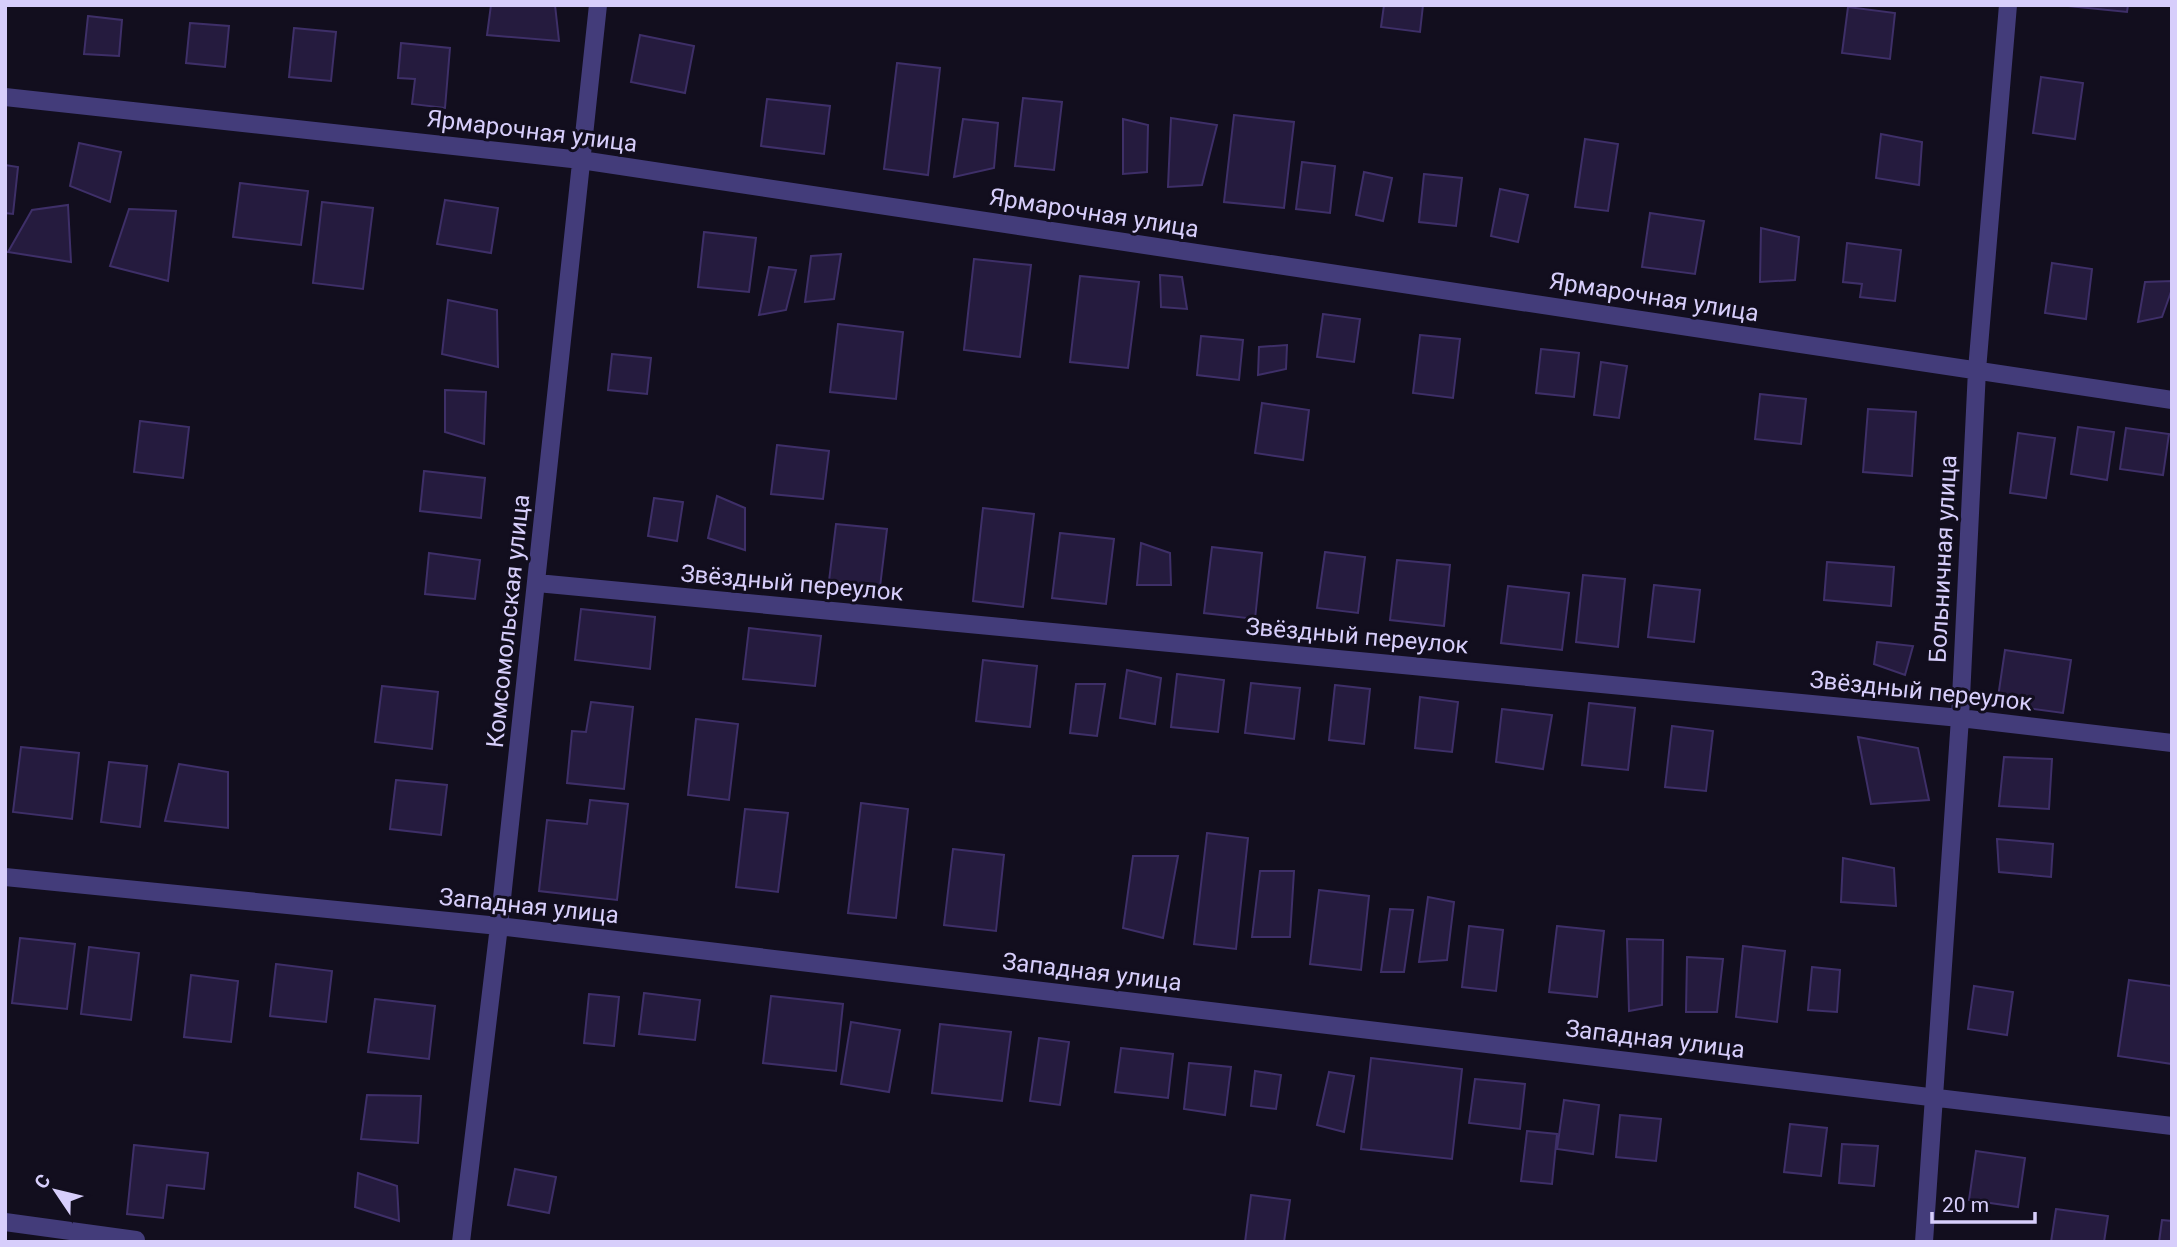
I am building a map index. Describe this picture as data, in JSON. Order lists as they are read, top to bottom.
{
  "streets": {
    "street": [
      "Ярмарочная улица",
      "Больничная улица",
      "Звёздный переулок",
      "Комсомольская улица",
      "Западная улица"
    ]
  },
  "crossings": [
    ["Ярмарочная улица", "Больничная улица"],
    ["Ярмарочная улица", "Комсомольская улица"],
    ["Больничная улица", "Звёздный переулок"],
    ["Больничная улица", "Западная улица"],
    ["Звёздный переулок", "Комсомольская улица"],
    ["Комсомольская улица", "Западная улица"]
  ],
  "scale_bar": "20 m",
  "north": "top left"
}
